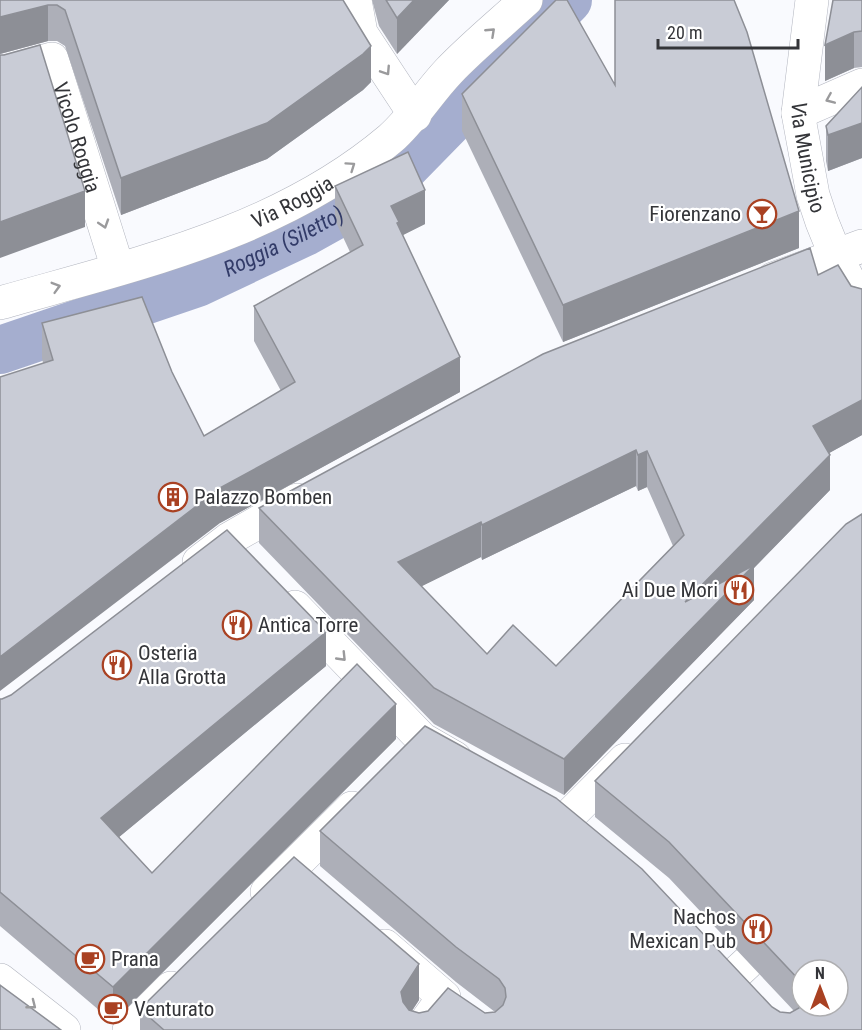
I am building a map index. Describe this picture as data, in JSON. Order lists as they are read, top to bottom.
{
  "streets": {
    "street": ["Vicolo Roggia", "Via Municipio", "Via Roggia"]
  },
  "crossings": [
    ["Vicolo Roggia", "Via Roggia"]
  ],
  "one_way": ["Vicolo Roggia", "Via Roggia"],
  "water": ["Roggia (Siletto)"],
  "places": {
    "bar": ["Fiorenzano"],
    "building": ["Palazzo Bomben"],
    "restaurant": [
      "Ai Due Mori",
      "Antica Torre",
      "Osteria Alla Grotta",
      "Nachos Mexican Pub"
    ],
    "cafe": ["Prana", "Venturato"]
  },
  "scale_bar": "20 m",
  "north": "top"
}
